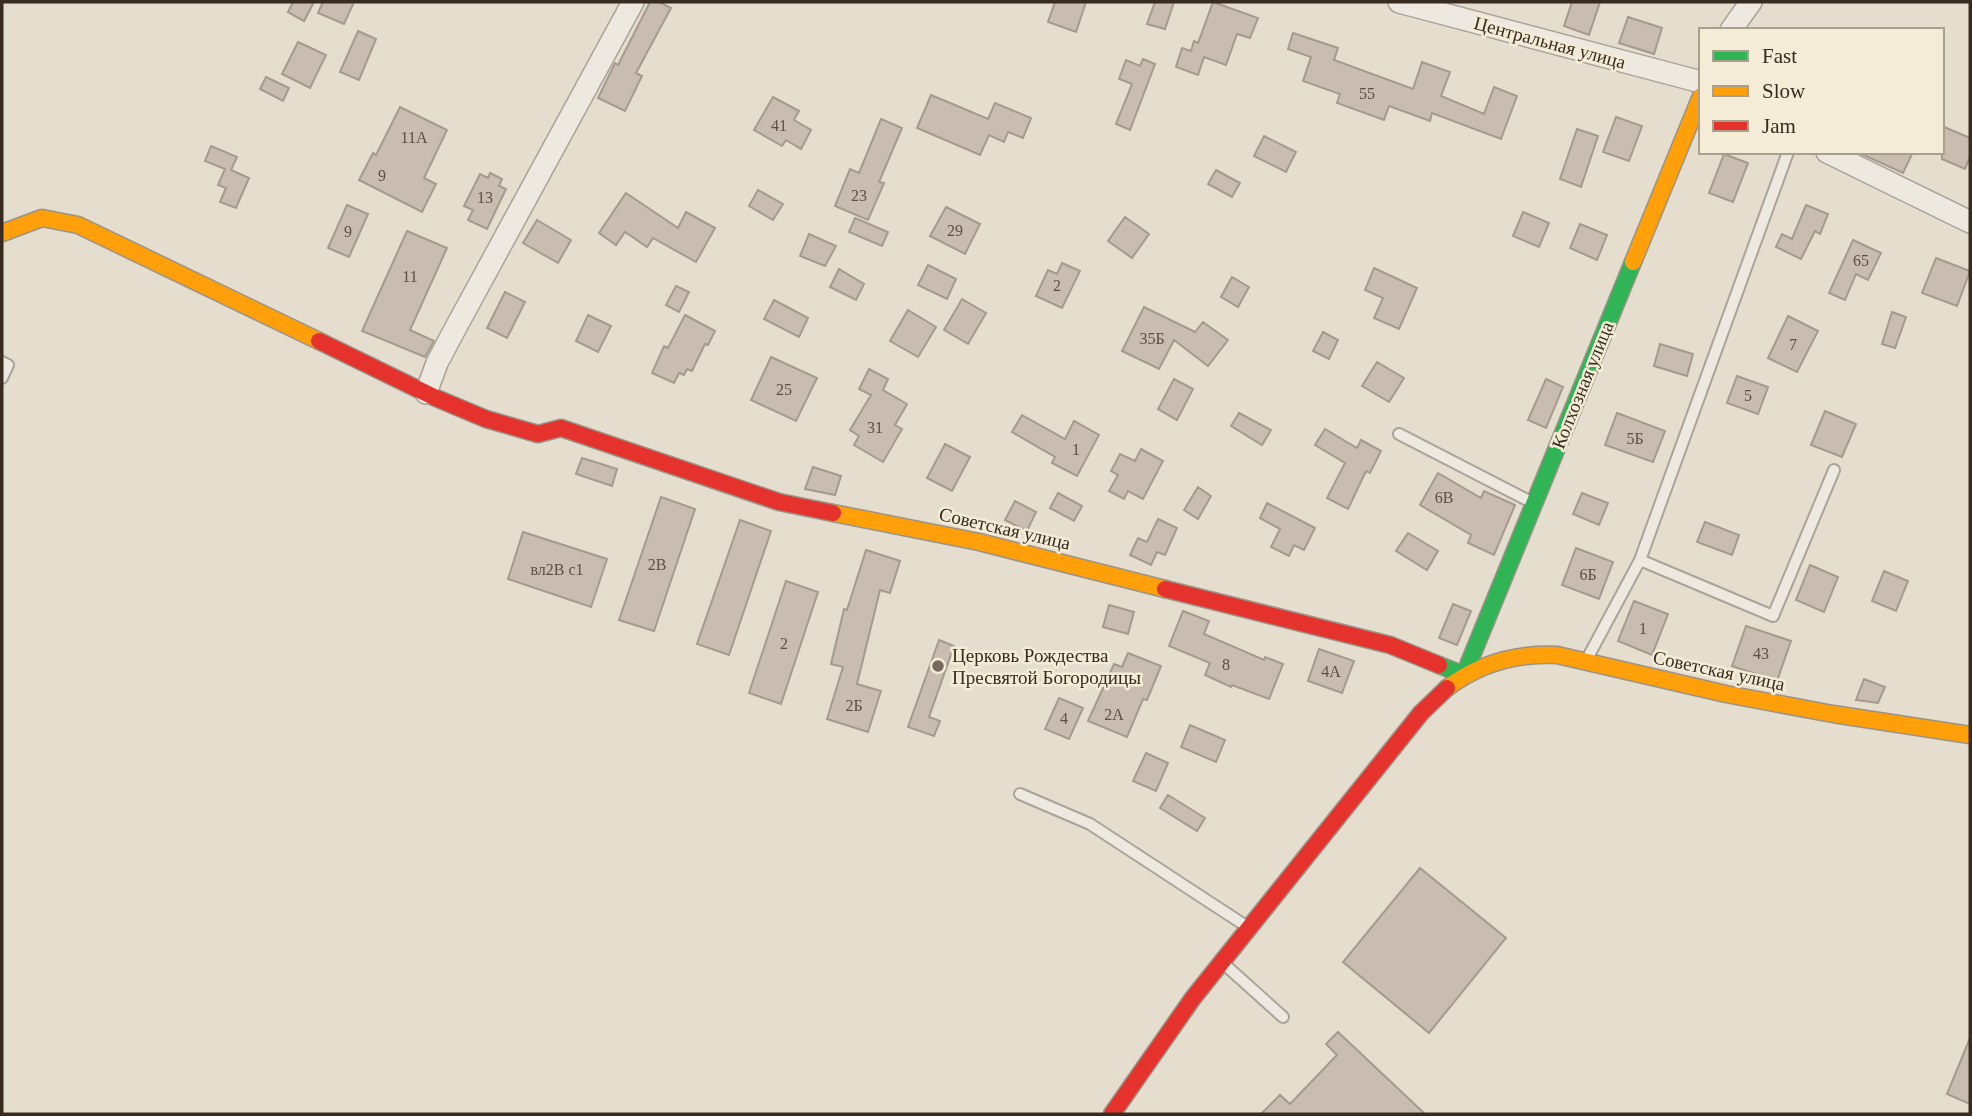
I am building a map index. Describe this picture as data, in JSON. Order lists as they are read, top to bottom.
{
  "streets": {
    "street": ["Центральная улица", "Колхозная улица", "Советская улица"]
  },
  "crossings": [
    ["Колхозная улица", "Советская улица"]
  ],
  "places": ["Церковь Рождества Пресвятой Богородицы"],
  "house_numbers": [
    "55",
    "41",
    "11А",
    "9",
    "23",
    "13",
    "29",
    "9",
    "65",
    "11",
    "2",
    "35Б",
    "7",
    "25",
    "5",
    "31",
    "5Б",
    "1",
    "6В",
    "2В",
    "вл2В с1",
    "6Б",
    "1",
    "2",
    "43",
    "8",
    "4А",
    "2Б",
    "2А",
    "4"
  ],
  "legend": ["Fast", "Slow", "Jam"]
}
